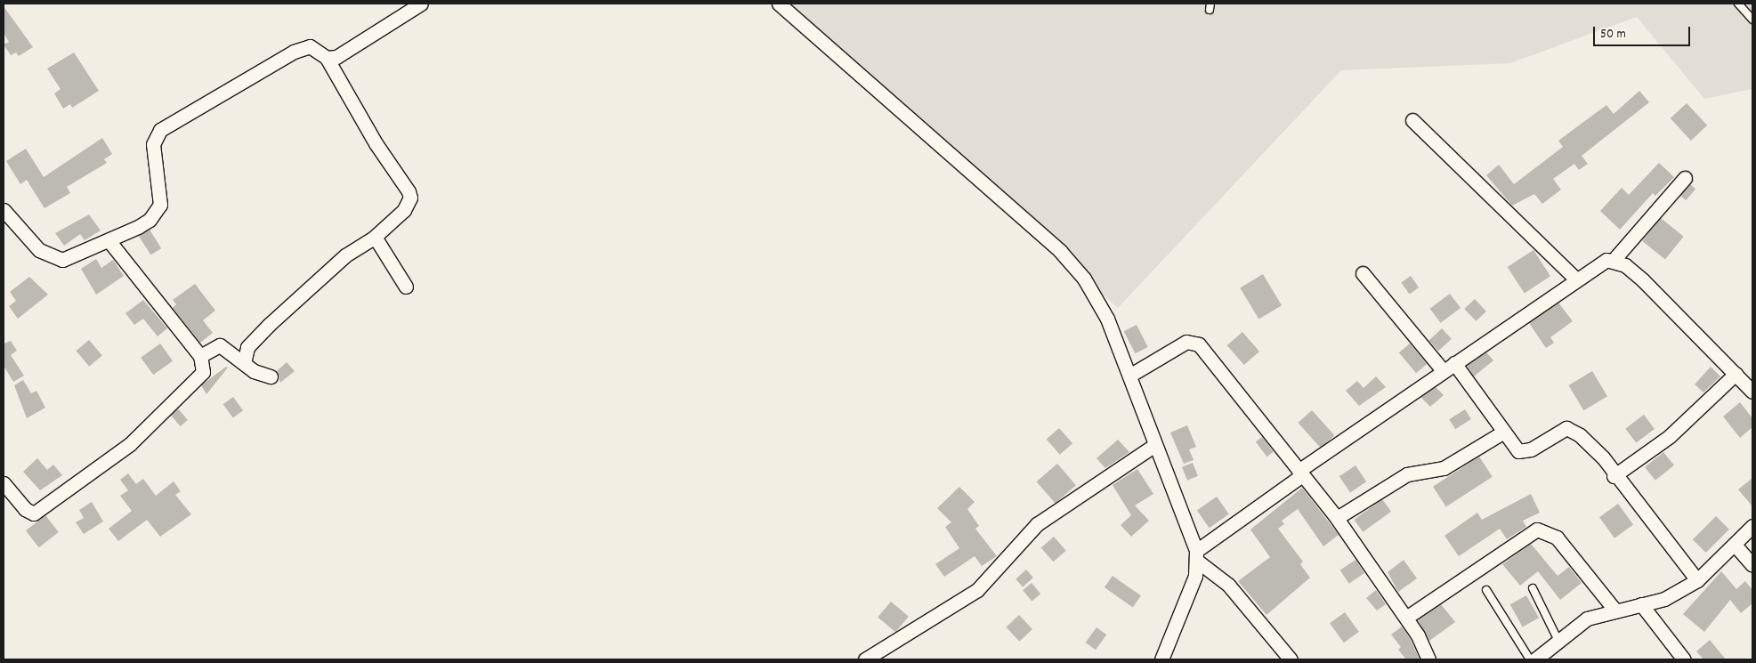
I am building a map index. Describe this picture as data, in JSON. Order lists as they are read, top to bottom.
{
  "scale_bar": "50 m"
}
